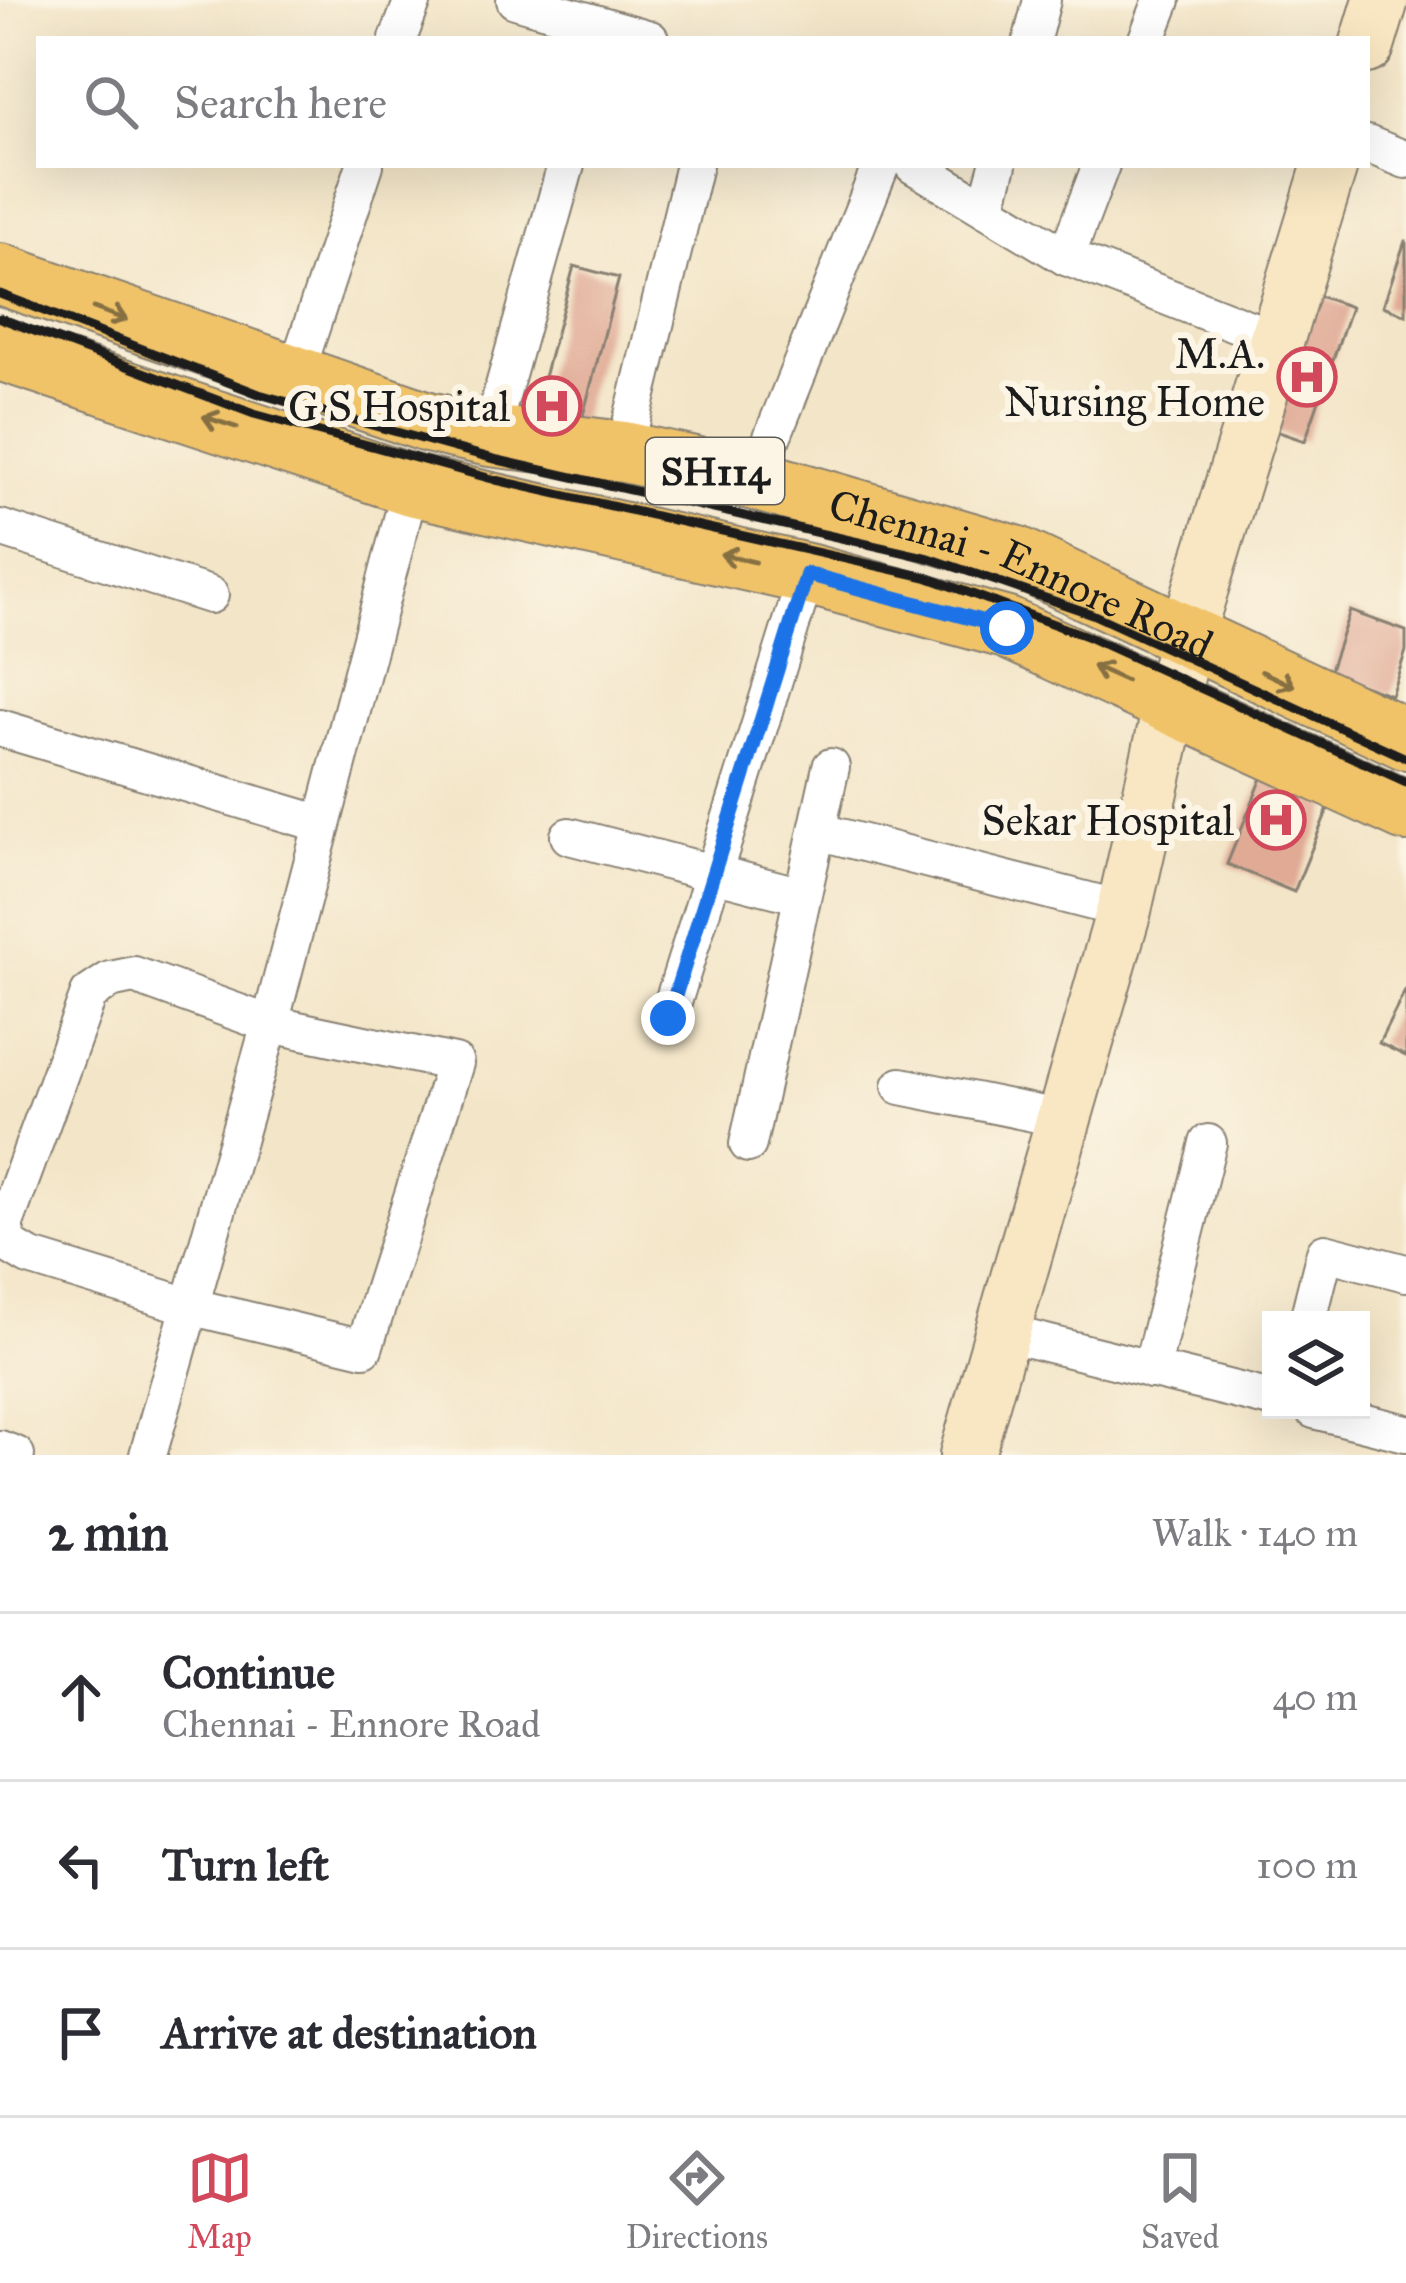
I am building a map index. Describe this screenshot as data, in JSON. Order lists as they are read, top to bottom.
{
  "streets": {
    "main road": ["SH114", "Chennai - Ennore Road"]
  },
  "places": {
    "hospital": ["M.A. Nursing Home", "G S Hospital", "Sekar Hospital"]
  },
  "page": {
    "search": "Search here",
    "heading": ["2 min", "Walk · 140 m"],
    "list": [
      ["Continue", "Chennai - Ennore Road", "40 m"],
      ["Turn left", "100 m"],
      "Arrive at destination"
    ],
    "nav": ["Map", "Directions", "Saved"]
  }
}
